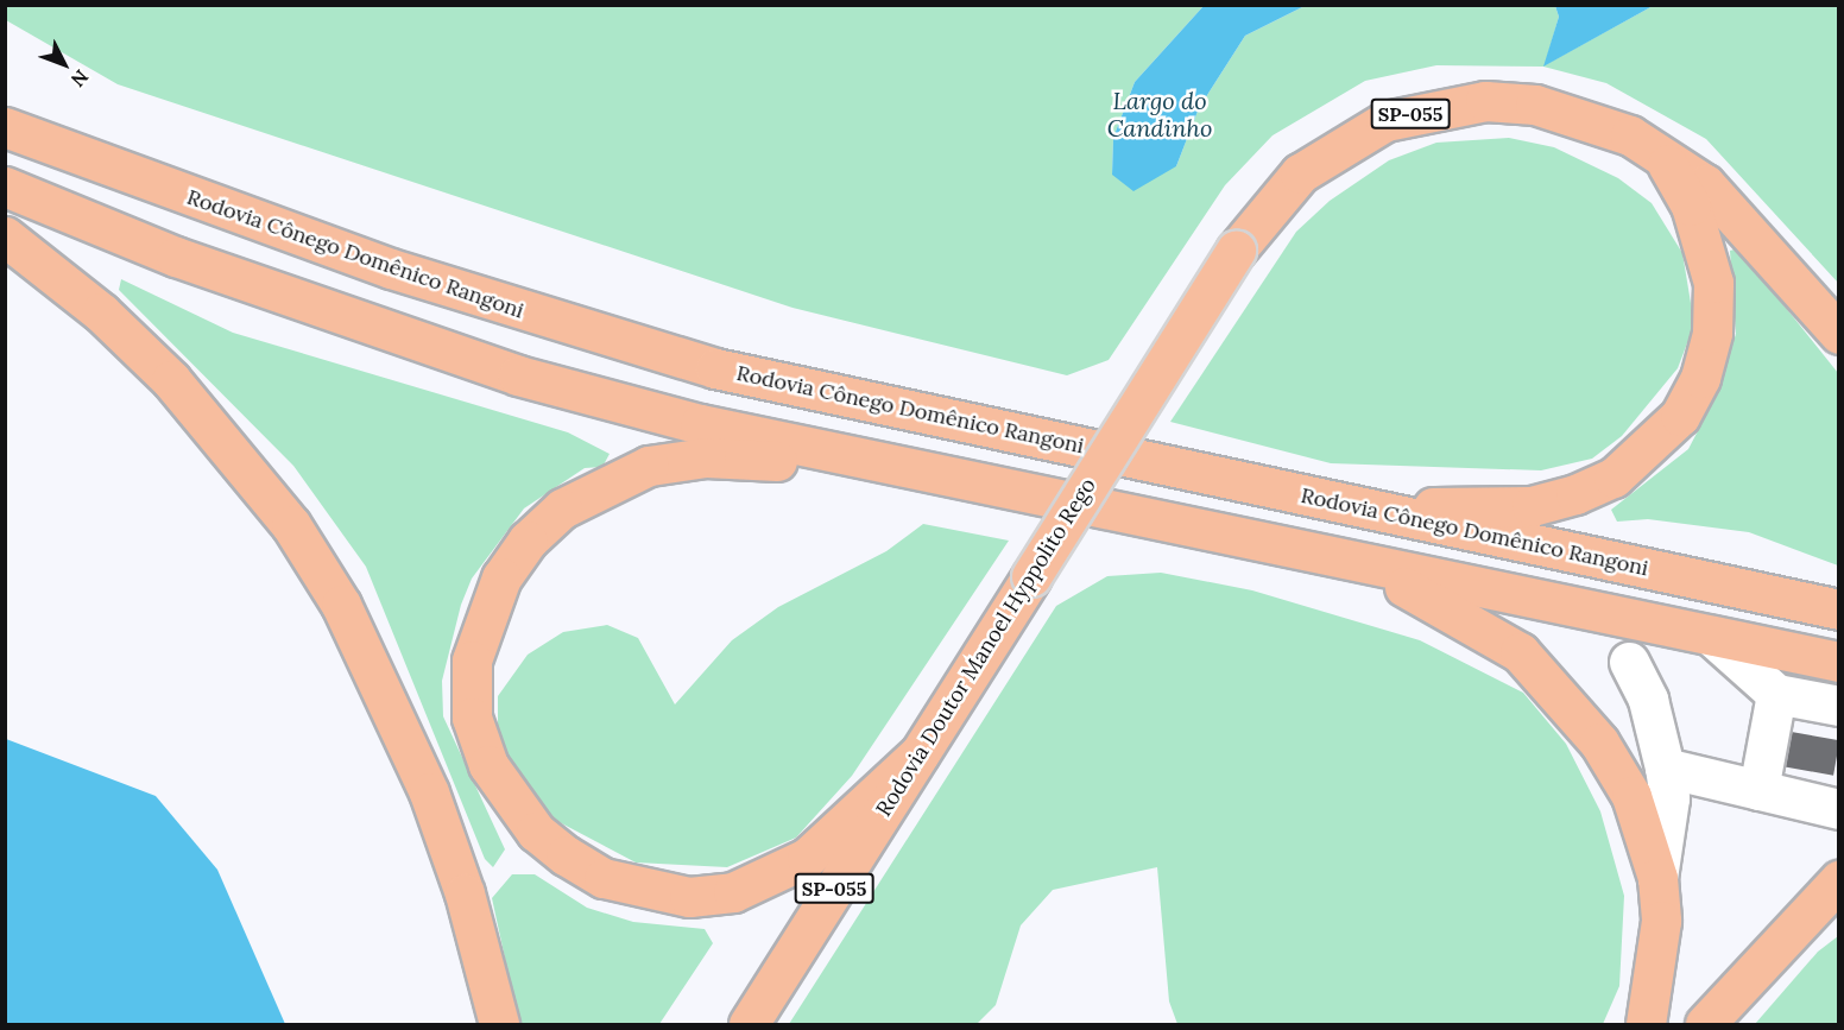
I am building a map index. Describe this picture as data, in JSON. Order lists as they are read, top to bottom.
{
  "streets": {
    "highway": ["SP-055", "Rodovia Cônego Domênico Rangoni", "Rodovia Doutor Manoel Hyppolito Rego"]
  },
  "water": ["Largo do Candinho"],
  "north": "bottom right"
}
